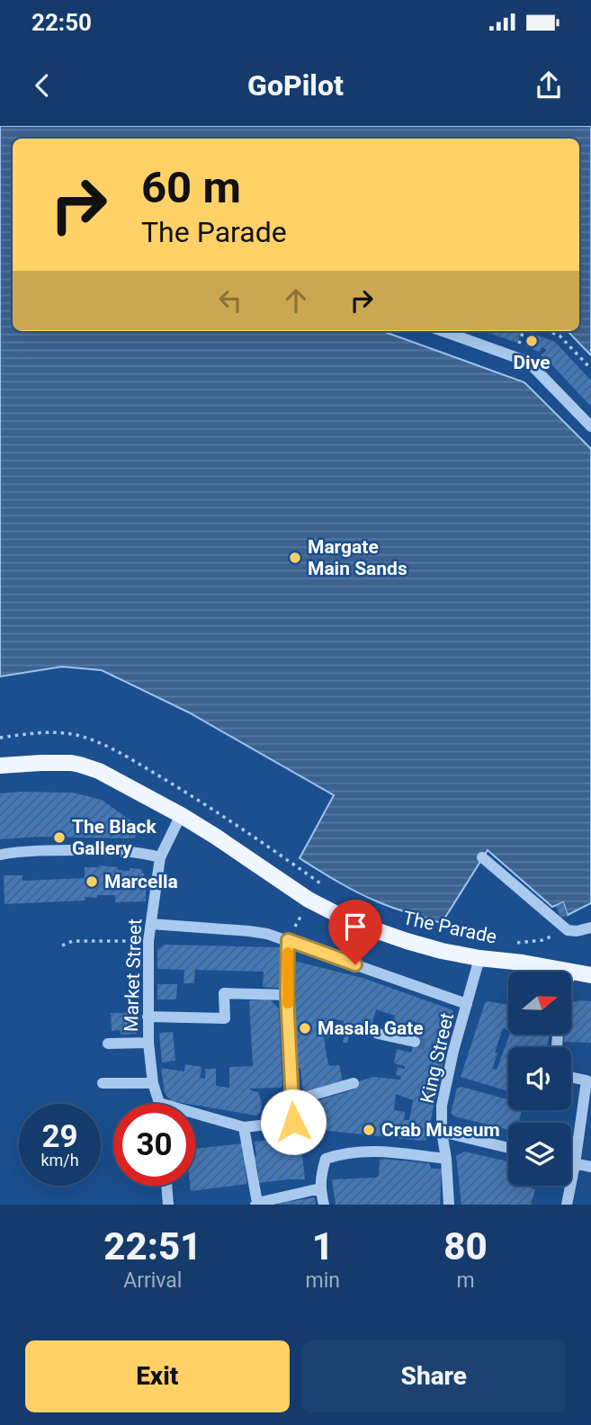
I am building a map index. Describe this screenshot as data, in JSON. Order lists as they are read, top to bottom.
{
  "streets": {
    "main road": ["The Parade"],
    "street": ["Market Street", "King Street"]
  },
  "crossings": [
    ["The Parade", "Market Street"],
    ["The Parade", "King Street"]
  ],
  "places": [
    "Dive",
    "Margate Main Sands",
    "The Black Gallery",
    "Marcella",
    "Masala Gate",
    "Crab Museum"
  ],
  "north": "right",
  "page": {
    "status": "22:50",
    "header": "GoPilot",
    "turn": ["60 m", "The Parade"],
    "speed": "29 km/h",
    "limit": "30",
    "eta": [
      "22:51",
      "Arrival",
      "1",
      "min",
      "80",
      "m"
    ],
    "buttons": ["Exit", "Share"]
  }
}
